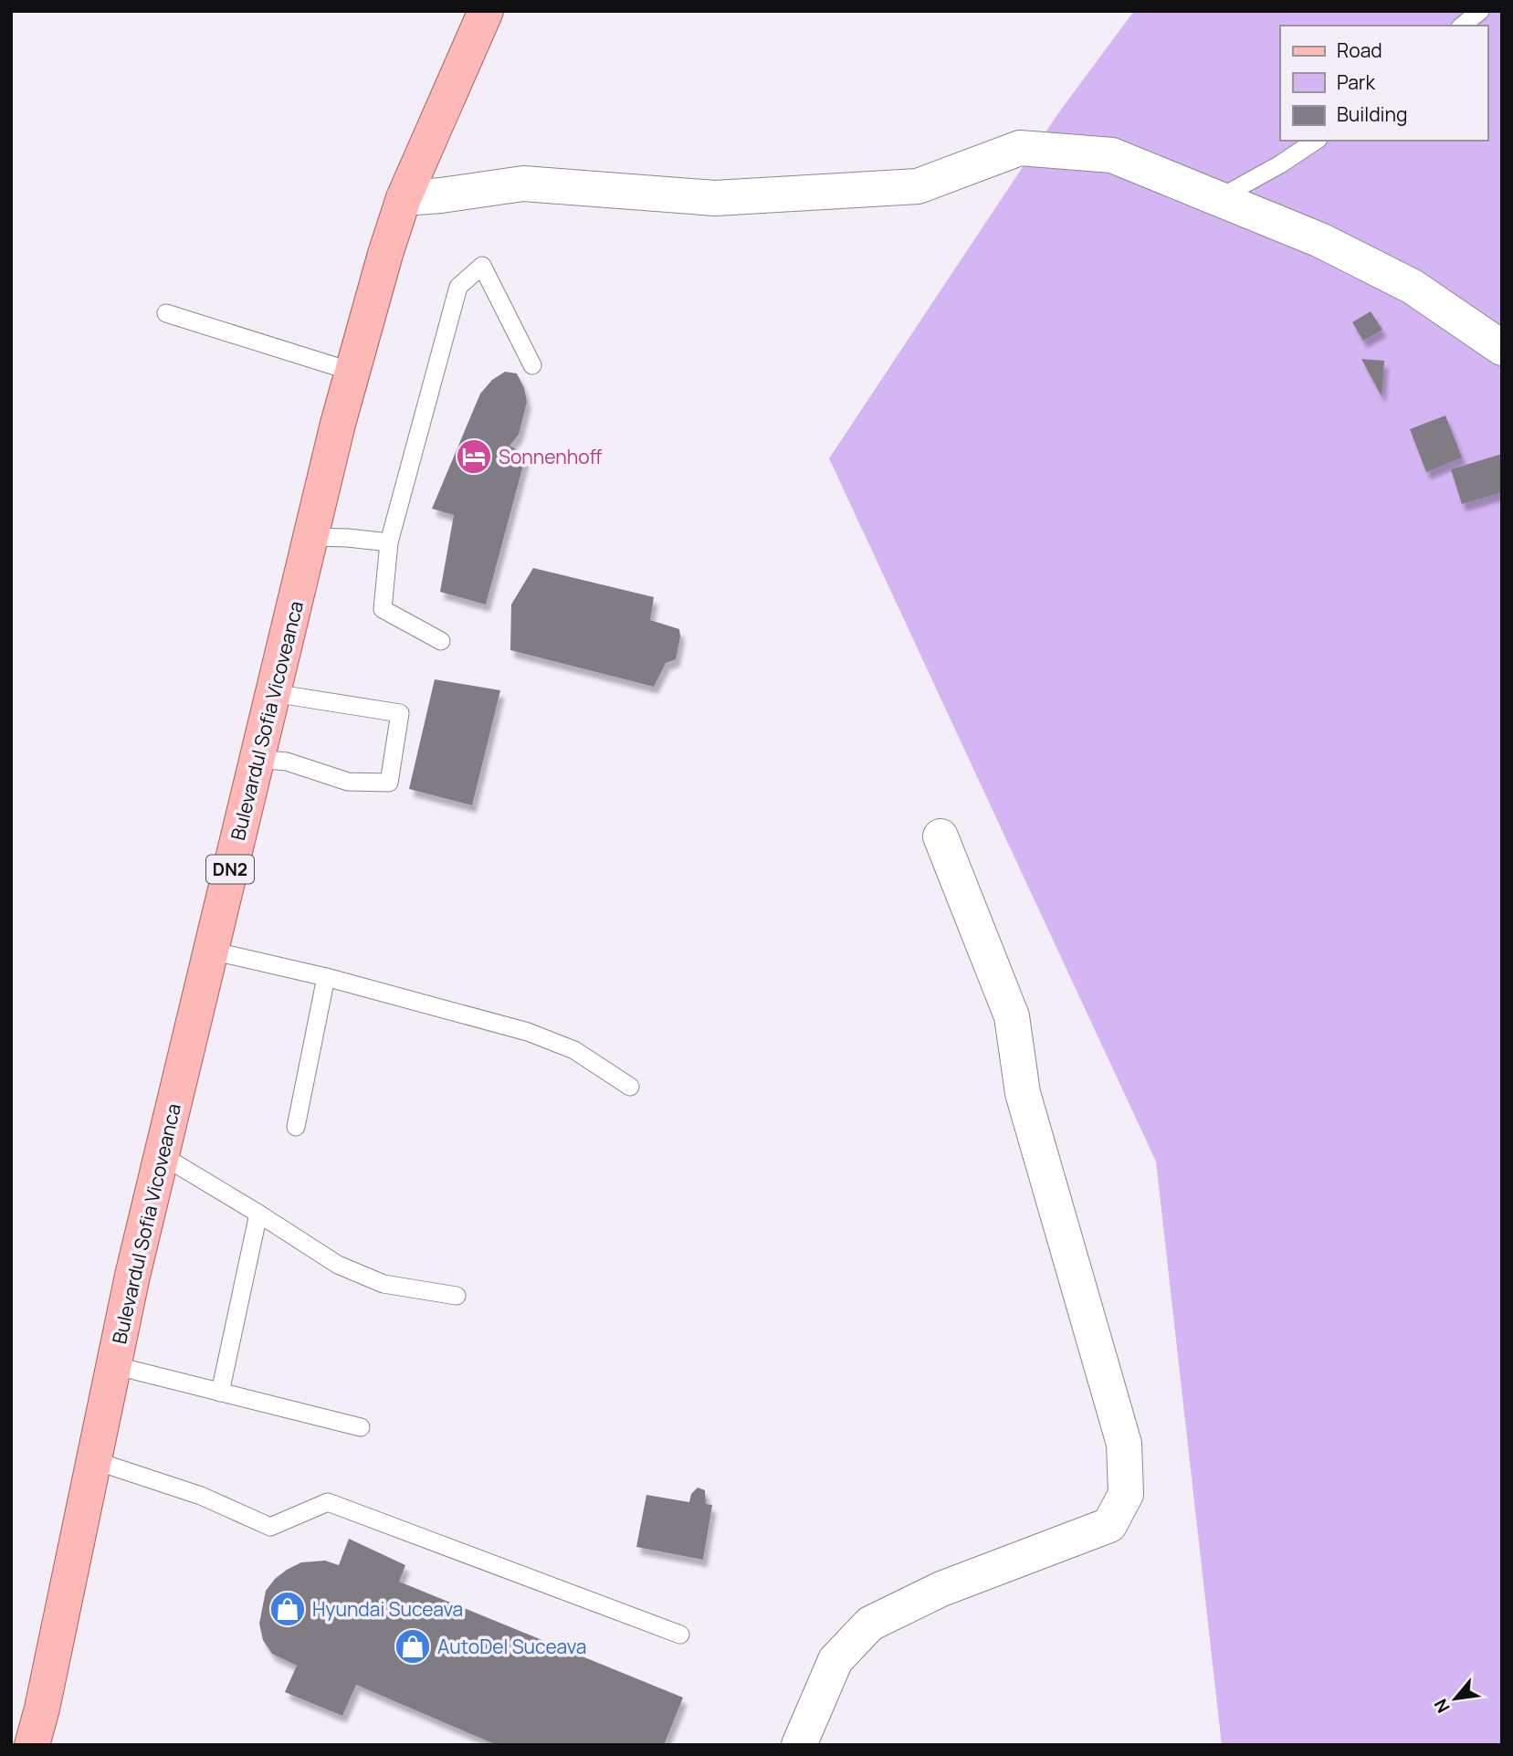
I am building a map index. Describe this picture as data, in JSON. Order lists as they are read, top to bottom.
{
  "streets": {
    "main road": ["Bulevardul Sofia Vicoveanca", "DN2"]
  },
  "places": {
    "hotel": ["Sonnenhoff"],
    "shop": ["Hyundai Suceava", "AutoDel Suceava"]
  },
  "legend": ["Road", "Park", "Building"],
  "north": "bottom left"
}
